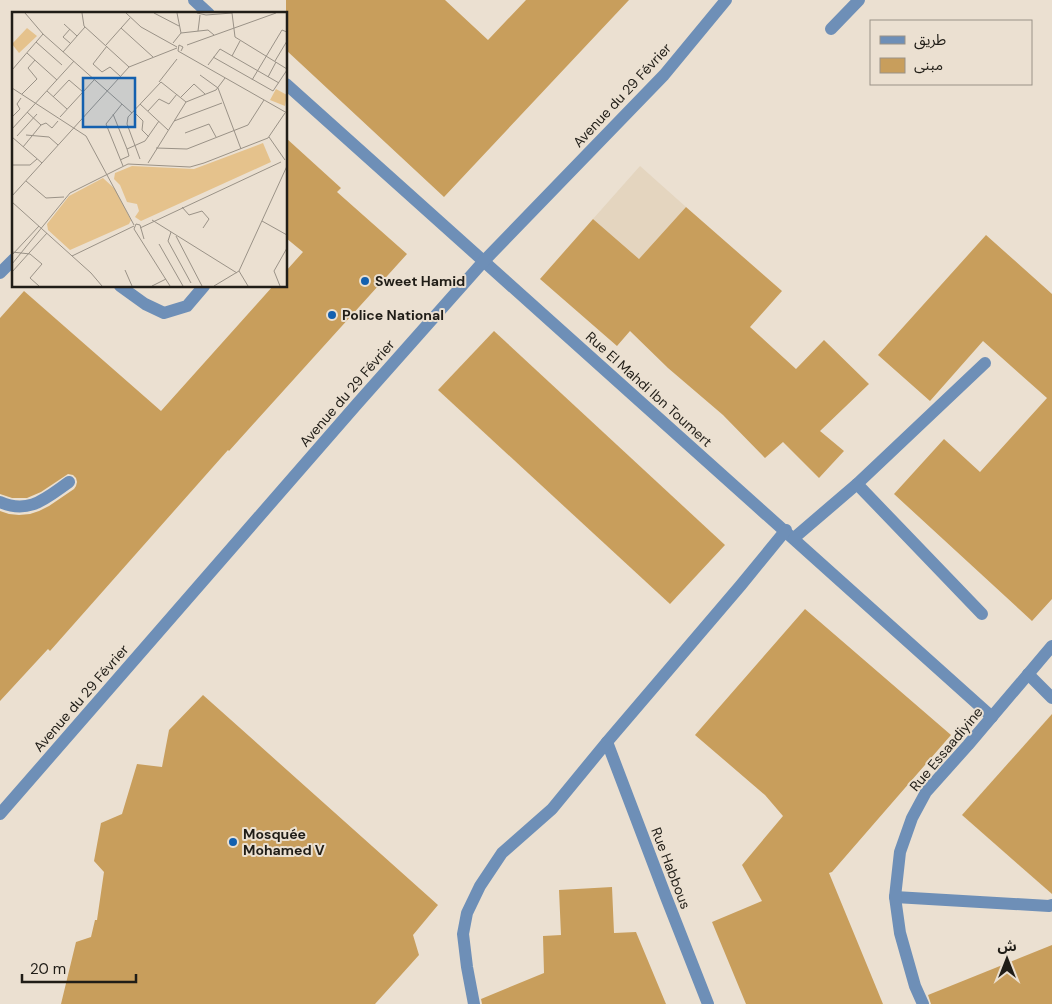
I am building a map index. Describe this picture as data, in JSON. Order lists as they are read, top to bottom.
{
  "streets": {
    "street": [
      "Avenue du 29 Février",
      "Rue El Mahdi Ibn Toumert",
      "Rue Essaadiyine",
      "Rue Habbous"
    ]
  },
  "crossings": [
    ["Avenue du 29 Février", "Rue El Mahdi Ibn Toumert"],
    ["Rue El Mahdi Ibn Toumert", "Rue Essaadiyine"]
  ],
  "places": ["Sweet Hamid", "Police National", "Mosquée Mohamed V"],
  "legend": ["طريق", "مبنى"],
  "scale_bar": "20 m",
  "north": "top"
}
